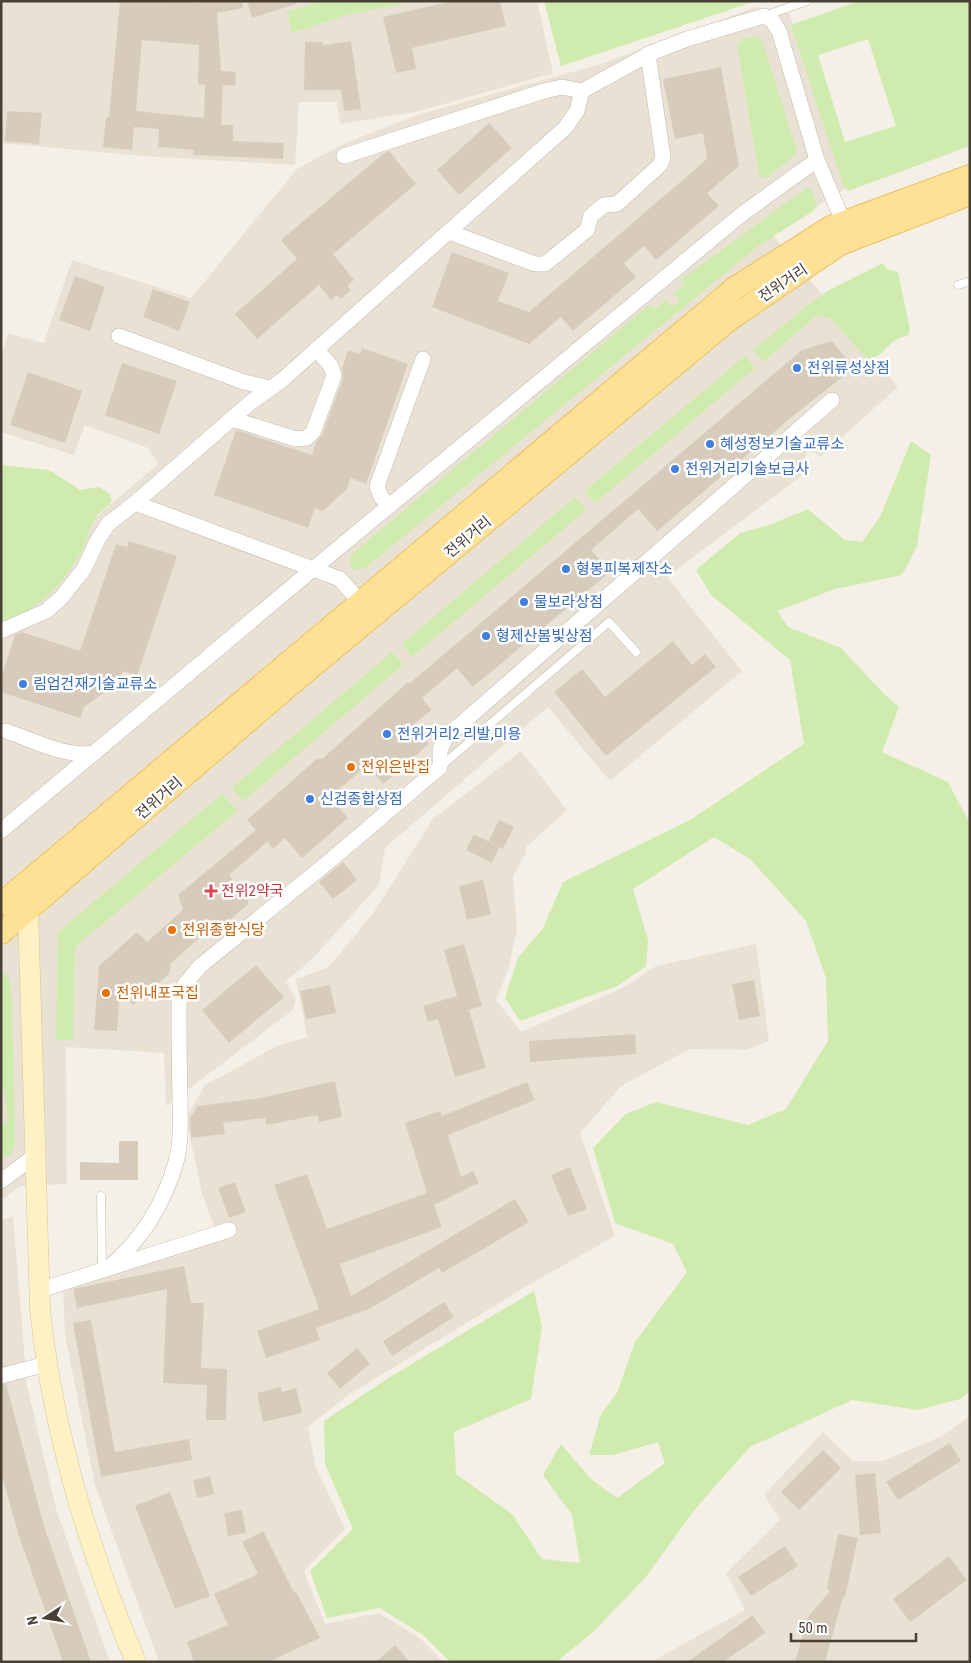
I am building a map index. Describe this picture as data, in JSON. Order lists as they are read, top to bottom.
{
  "streets": {
    "main road": ["전위거리"]
  },
  "places": {
    "other": [
      "전위류성상점",
      "혜성정보기술교류소",
      "전위거리기술보급사",
      "형봉피복제작소",
      "물보라상점",
      "형제산봄빛상점",
      "림업건재기술교류소",
      "전위거리2 리발,미용",
      "전위은반집",
      "신검종합상점",
      "전위종합식당",
      "전위내포국집"
    ],
    "health": ["전위2약국"]
  },
  "scale_bar": "50 m",
  "north": "left"
}
